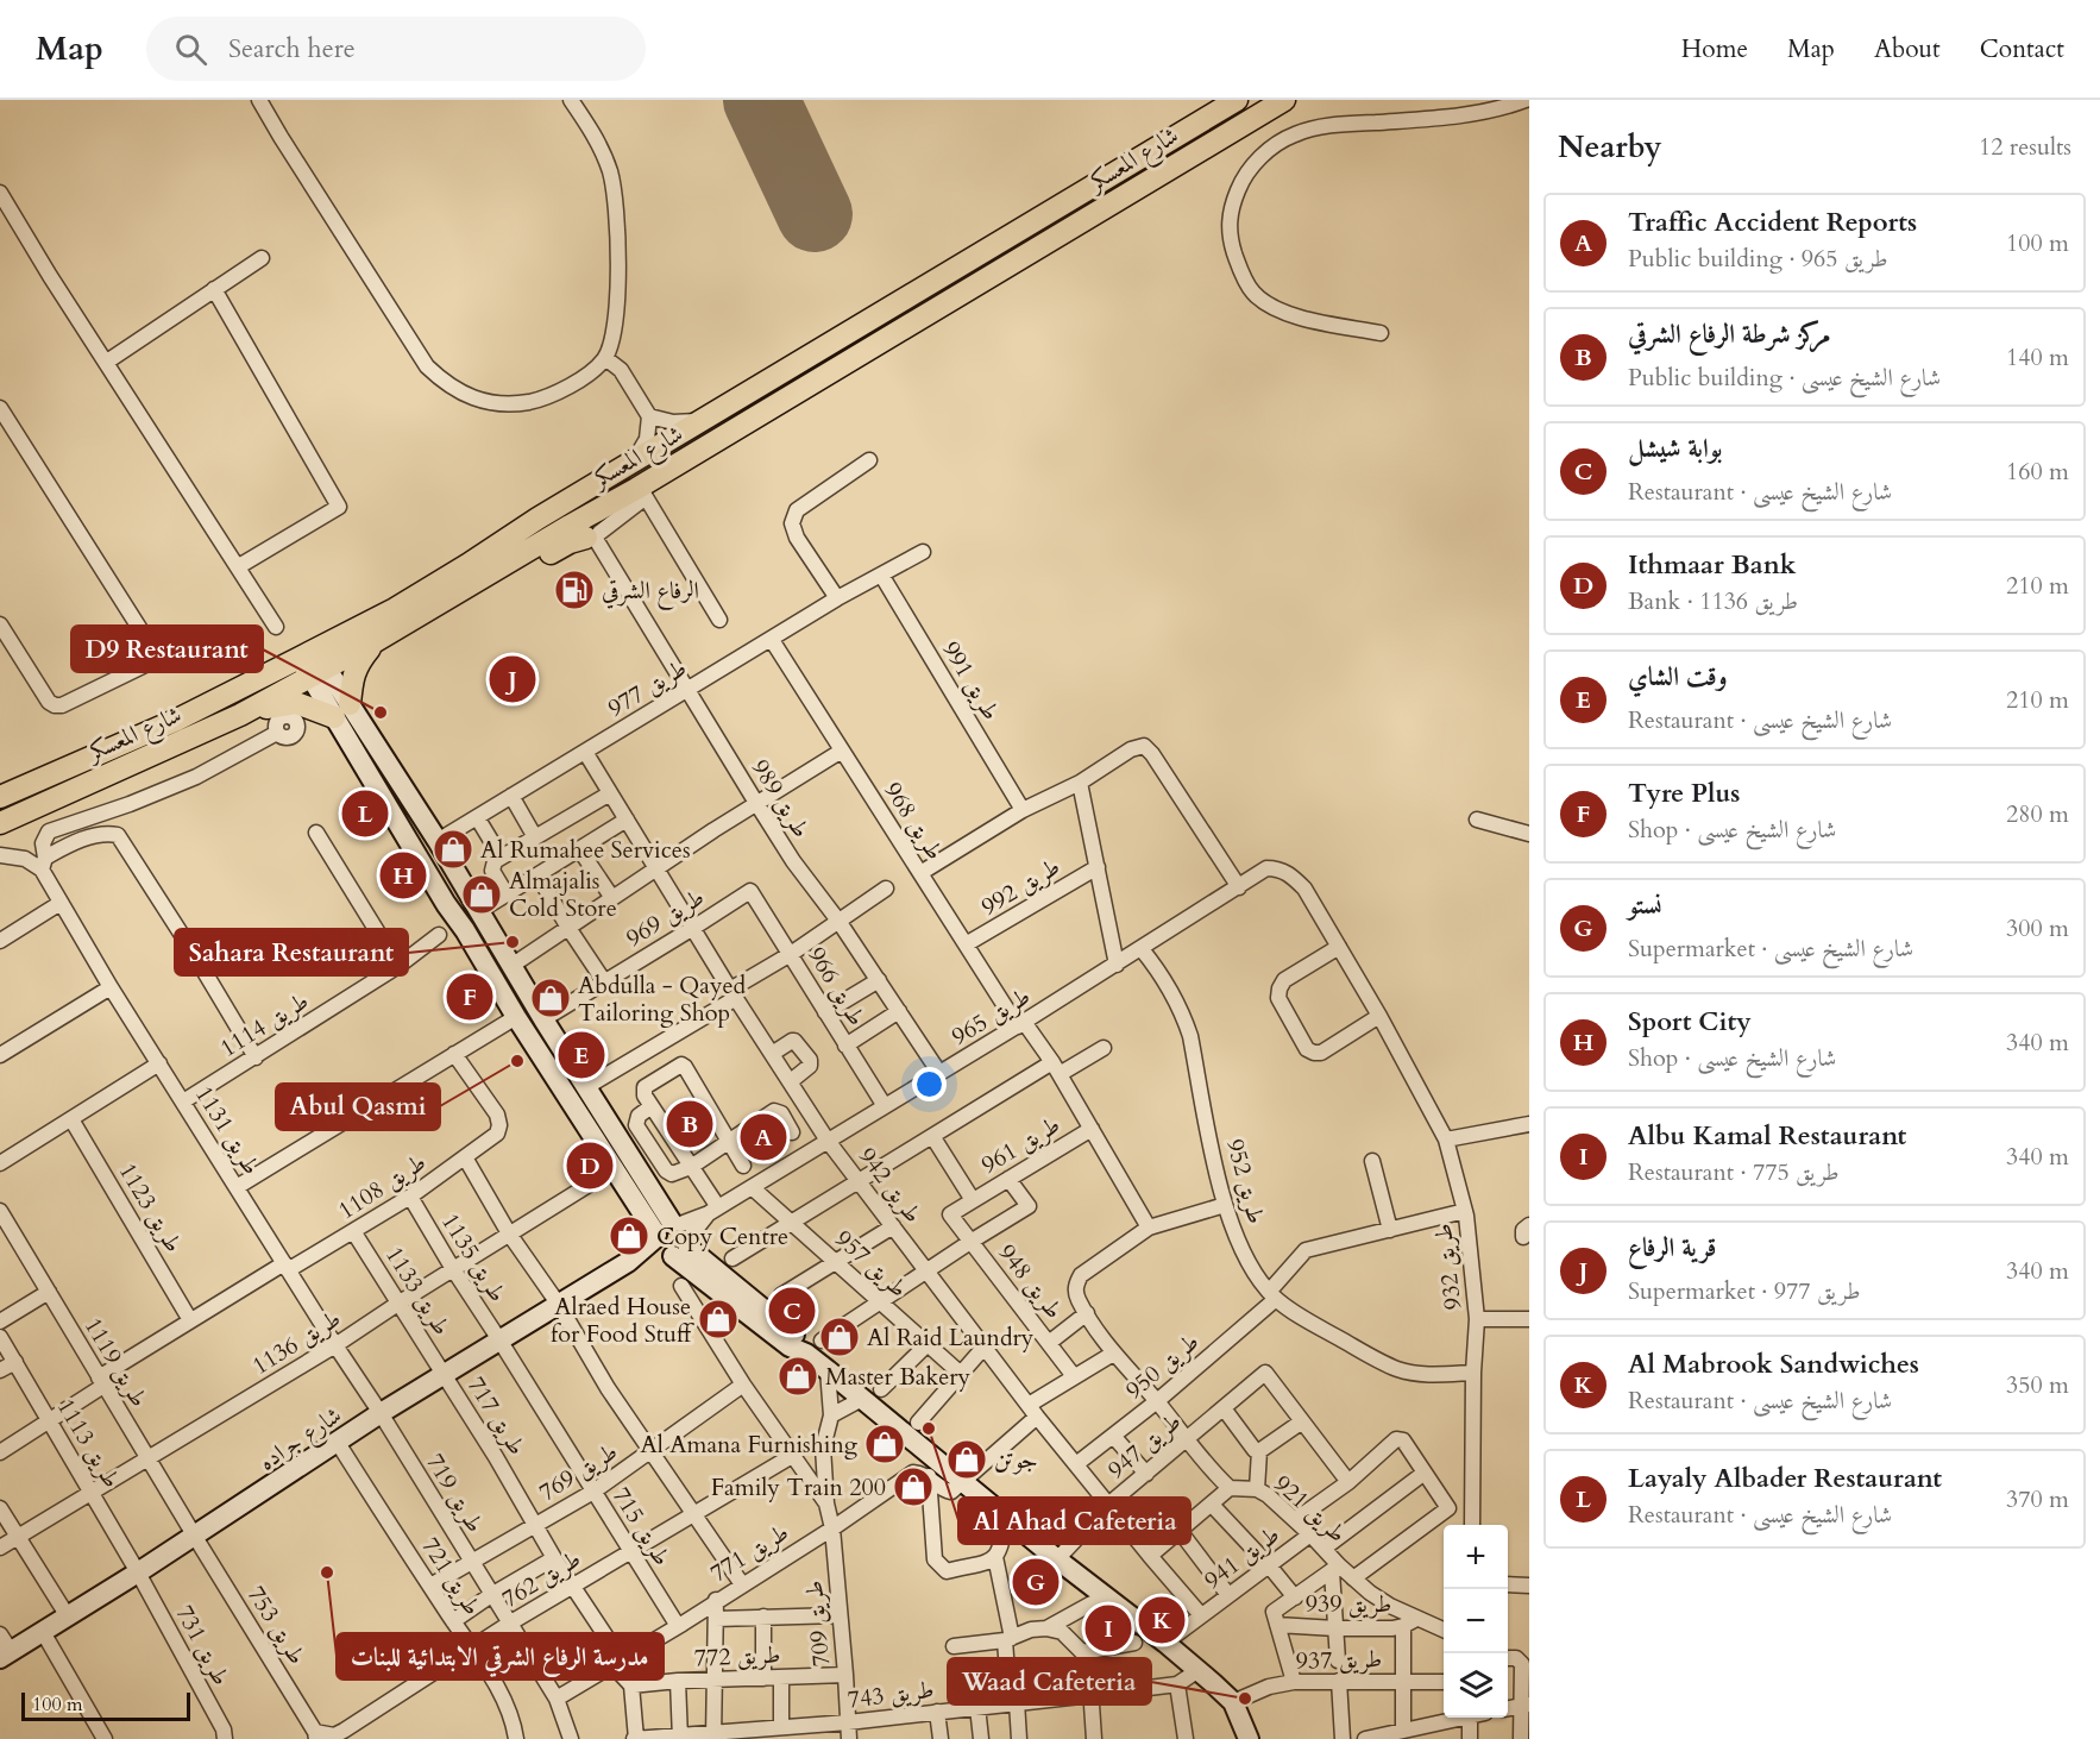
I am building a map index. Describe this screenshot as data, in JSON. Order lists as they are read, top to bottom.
{
  "streets": {
    "main road": ["شارع المعسكر"],
    "street": [
      "طريق 991",
      "طريق 977",
      "طريق 989",
      "طريق 968",
      "طريق 992",
      "طريق 969",
      "طريق 966",
      "طريق 965",
      "طريق 1114",
      "طريق 1131",
      "طريق 961",
      "طريق 952",
      "طريق 942",
      "طريق 1108",
      "طريق 1123",
      "طريق 1135",
      "طريق 957",
      "طريق 932",
      "طريق 948",
      "طريق 1133",
      "طريق 1136",
      "طريق 1119",
      "طريق 950",
      "طريق 717",
      "شارع جراده",
      "طريق 1113",
      "طريق 947",
      "طريق 769",
      "طريق 719",
      "طريق 921",
      "طريق 715",
      "طريق 771",
      "طريق 941",
      "طريق 721",
      "طريق 762",
      "طريق 939",
      "طريق 709",
      "طريق 753",
      "طريق 731",
      "طريق 772",
      "طريق 937",
      "طريق 743"
    ]
  },
  "crossings": [
    ["طريق 991", "طريق 977"],
    ["طريق 977", "طريق 989"],
    ["طريق 977", "طريق 968"],
    ["طريق 977", "طريق 942"],
    ["طريق 989", "طريق 965"],
    ["طريق 968", "طريق 992"],
    ["طريق 968", "طريق 965"],
    ["طريق 968", "طريق 961"],
    ["طريق 992", "طريق 965"],
    ["طريق 969", "طريق 966"],
    ["طريق 969", "طريق 942"],
    ["طريق 966", "طريق 965"],
    ["طريق 965", "طريق 961"],
    ["طريق 965", "طريق 952"],
    ["طريق 965", "طريق 942"],
    ["طريق 965", "طريق 957"],
    ["طريق 965", "طريق 932"],
    ["طريق 965", "شارع جراده"],
    ["طريق 1114", "طريق 1131"],
    ["طريق 1131", "طريق 1108"],
    ["طريق 1131", "طريق 1136"],
    ["طريق 1131", "شارع جراده"],
    ["طريق 1131", "طريق 719"],
    ["طريق 961", "طريق 948"],
    ["طريق 952", "طريق 932"],
    ["طريق 952", "طريق 950"],
    ["طريق 942", "طريق 950"],
    ["طريق 942", "طريق 947"],
    ["طريق 942", "طريق 941"],
    ["طريق 1108", "طريق 1135"],
    ["طريق 1108", "طريق 1133"],
    ["طريق 1135", "طريق 1136"],
    ["طريق 1135", "شارع جراده"],
    ["طريق 1135", "طريق 715"],
    ["طريق 932", "طريق 950"],
    ["طريق 1133", "طريق 1136"],
    ["طريق 1133", "طريق 717"],
    ["طريق 1133", "شارع جراده"],
    ["طريق 1136", "طريق 1119"],
    ["طريق 1136", "طريق 1113"],
    ["طريق 1119", "شارع جراده"],
    ["طريق 1119", "طريق 753"],
    ["طريق 717", "شارع جراده"],
    ["طريق 717", "طريق 769"],
    ["طريق 717", "طريق 771"],
    ["طريق 717", "طريق 762"],
    ["طريق 717", "طريق 772"],
    ["شارع جراده", "طريق 1113"],
    ["شارع جراده", "طريق 719"],
    ["شارع جراده", "طريق 715"],
    ["شارع جراده", "طريق 721"],
    ["شارع جراده", "طريق 753"],
    ["شارع جراده", "طريق 731"],
    ["طريق 1113", "طريق 731"],
    ["طريق 769", "طريق 719"],
    ["طريق 769", "طريق 715"],
    ["طريق 769", "طريق 721"],
    ["طريق 769", "طريق 709"],
    ["طريق 719", "طريق 771"],
    ["طريق 719", "طريق 762"],
    ["طريق 921", "طريق 941"],
    ["طريق 921", "طريق 939"],
    ["طريق 715", "طريق 771"],
    ["طريق 715", "طريق 762"],
    ["طريق 771", "طريق 709"],
    ["طريق 721", "طريق 762"],
    ["طريق 762", "طريق 709"],
    ["طريق 762", "طريق 753"],
    ["طريق 709", "طريق 772"],
    ["طريق 709", "طريق 743"]
  ],
  "places": {
    "fuel station": ["الرفاع الشرقي"],
    "other": [
      "D9 Restaurant",
      "Sahara Restaurant",
      "Abul Qasmi",
      "Al Ahad Cafeteria",
      "مدرسة الرفاع الشرقي الابتدائية للبنات",
      "Waad Cafeteria"
    ],
    "shop": [
      "Al Rumahee Services",
      "Almajalis Cold Store",
      "Abdulla - Qayed Tailoring Shop",
      "Copy Centre",
      "Alraed House for Food Stuff",
      "Al Raid Laundry",
      "Master Bakery",
      "Al Amana Furnishing",
      "جوتن",
      "Family Train 200"
    ]
  },
  "scale_bar": "100 m",
  "page": {
    "header": "Map",
    "search": "Search here",
    "nav": [
      "Home",
      "Map",
      "About",
      "Contact"
    ],
    "heading": ["Nearby", "12 results"],
    "list": [
      {
        "mark": "A",
        "name": "Traffic Accident Reports",
        "note": "Public building · طريق 965",
        "value": "100 m"
      },
      {
        "mark": "B",
        "name": "مركز شرطة الرفاع الشرقي",
        "note": "Public building · شارع الشيخ عيسى",
        "value": "140 m"
      },
      {
        "mark": "C",
        "name": "بوابة شيشل",
        "note": "Restaurant · شارع الشيخ عيسى",
        "value": "160 m"
      },
      {
        "mark": "D",
        "name": "Ithmaar Bank",
        "note": "Bank · طريق 1136",
        "value": "210 m"
      },
      {
        "mark": "E",
        "name": "وقت الشاي",
        "note": "Restaurant · شارع الشيخ عيسى",
        "value": "210 m"
      },
      {
        "mark": "F",
        "name": "Tyre Plus",
        "note": "Shop · شارع الشيخ عيسى",
        "value": "280 m"
      },
      {
        "mark": "G",
        "name": "نستو",
        "note": "Supermarket · شارع الشيخ عيسى",
        "value": "300 m"
      },
      {
        "mark": "H",
        "name": "Sport City",
        "note": "Shop · شارع الشيخ عيسى",
        "value": "340 m"
      },
      {
        "mark": "I",
        "name": "Albu Kamal Restaurant",
        "note": "Restaurant · طريق 775",
        "value": "340 m"
      },
      {
        "mark": "J",
        "name": "قرية الرفاع",
        "note": "Supermarket · طريق 977",
        "value": "340 m"
      },
      {
        "mark": "K",
        "name": "Al Mabrook Sandwiches",
        "note": "Restaurant · شارع الشيخ عيسى",
        "value": "350 m"
      },
      {
        "mark": "L",
        "name": "Layaly Albader Restaurant",
        "note": "Restaurant · شارع الشيخ عيسى",
        "value": "370 m"
      }
    ],
    "pins": [
      "J",
      "L",
      "H",
      "F",
      "E",
      "B",
      "A",
      "D",
      "C",
      "G",
      "K",
      "I"
    ],
    "map_buttons": ["+", "−"],
    "scale": "100 m"
  }
}
